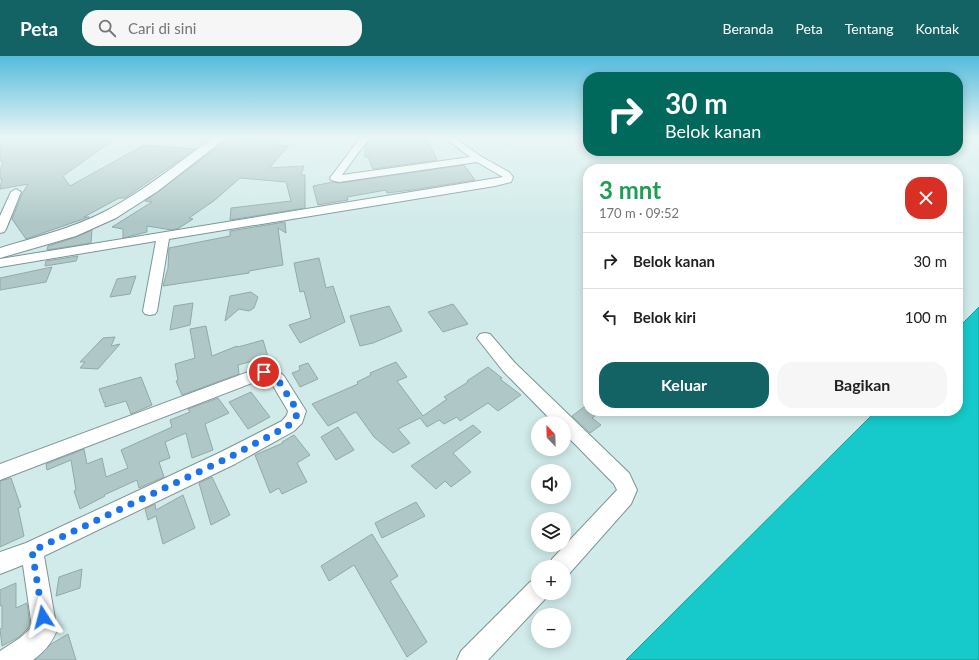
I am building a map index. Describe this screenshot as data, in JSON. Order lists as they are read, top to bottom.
{
  "north": "top left",
  "page": {
    "header": "Peta",
    "search": "Cari di sini",
    "nav": [
      "Beranda",
      "Peta",
      "Tentang",
      "Kontak"
    ],
    "turn": ["30 m", "Belok kanan"],
    "heading": ["3 mnt", "170 m · 09:52"],
    "list": [
      {
        "name": "Belok kanan",
        "value": "30 m"
      },
      {
        "name": "Belok kiri",
        "value": "100 m"
      }
    ],
    "buttons": ["Keluar", "Bagikan"],
    "map_buttons": ["+", "−"]
  }
}
